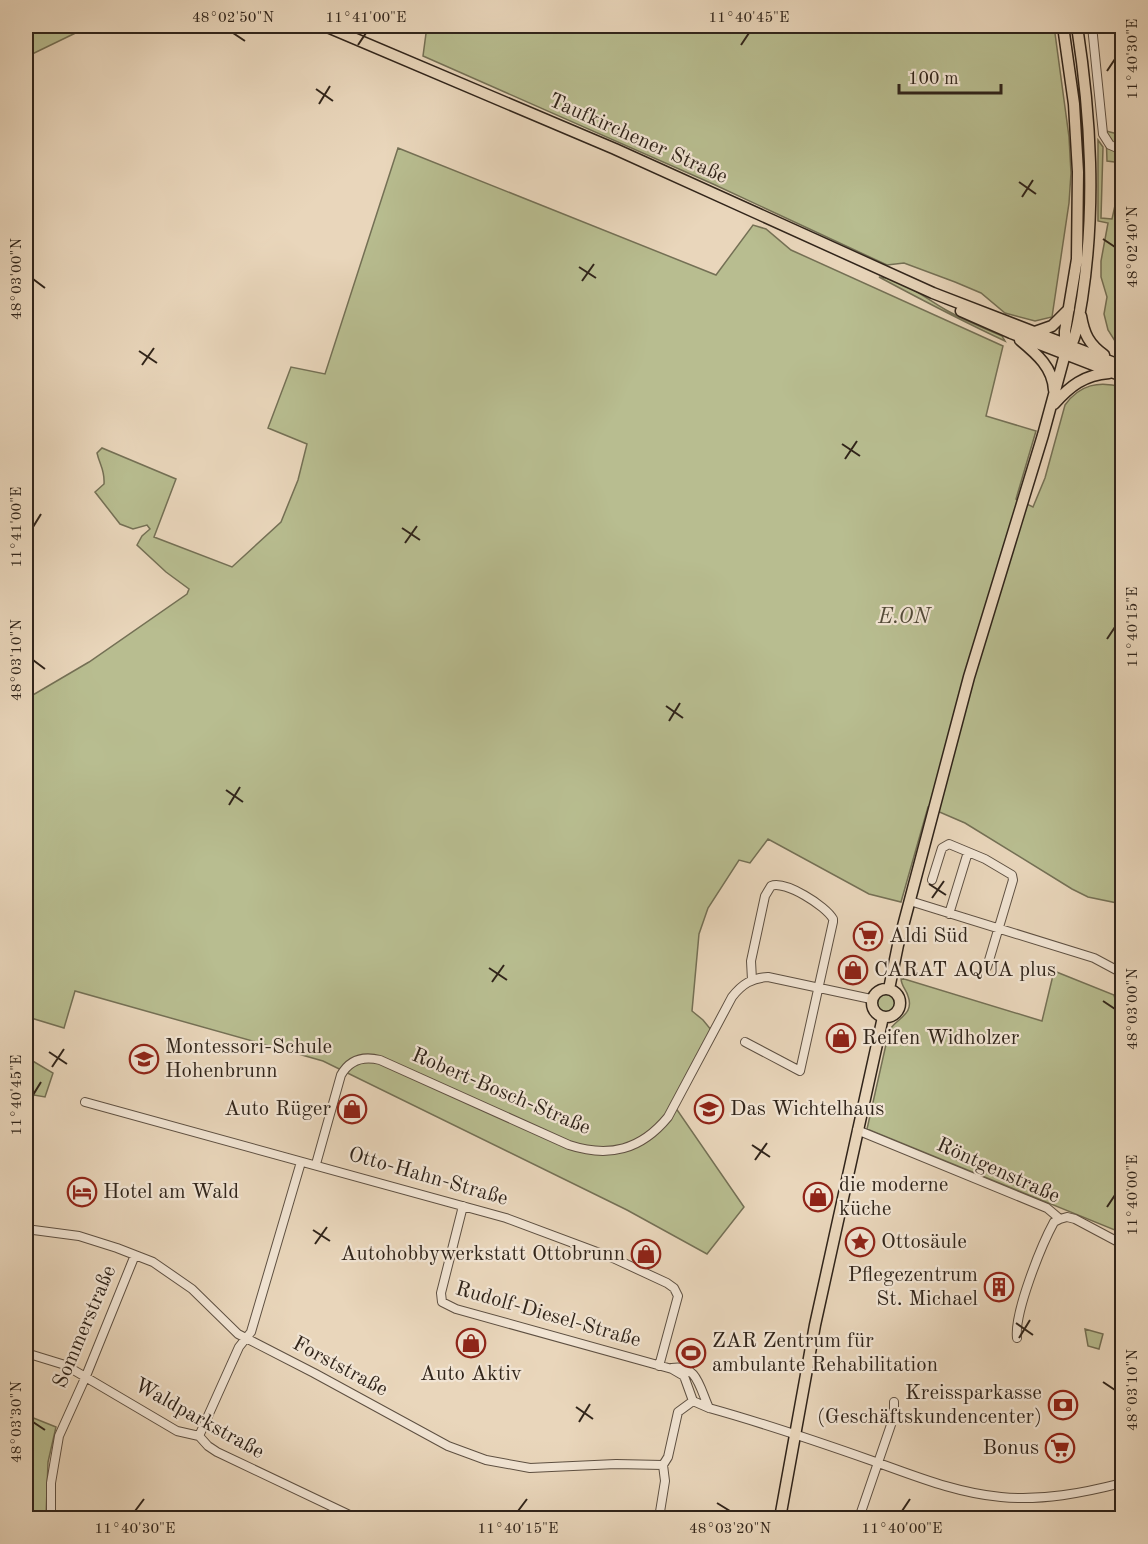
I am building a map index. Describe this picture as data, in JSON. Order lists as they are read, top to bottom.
{
  "streets": {
    "main road": ["Taufkirchener Straße"],
    "street": [
      "Robert-Bosch-Straße",
      "Röntgenstraße",
      "Otto-Hahn-Straße",
      "Rudolf-Diesel-Straße",
      "Sommerstraße",
      "Forststraße",
      "Waldparkstraße"
    ]
  },
  "crossings": [
    ["Robert-Bosch-Straße", "Otto-Hahn-Straße"],
    ["Otto-Hahn-Straße", "Rudolf-Diesel-Straße"],
    ["Sommerstraße", "Forststraße"],
    ["Sommerstraße", "Waldparkstraße"]
  ],
  "parks": ["E.ON"],
  "places": {
    "supermarket": ["Aldi Süd", "Bonus"],
    "shop": [
      "CARAT AQUA plus",
      "Reifen Widholzer",
      "Auto Rüger",
      "die moderne küche",
      "Autohobbywerkstatt Ottobrunn",
      "Auto Aktiv"
    ],
    "school or university": ["Montessori-Schule Hohenbrunn", "Das Wichtelhaus"],
    "hotel": ["Hotel am Wald"],
    "place": ["Ottosäule"],
    "building": ["Pflegezentrum St. Michael"],
    "sports": ["ZAR Zentrum für ambulante Rehabilitation"],
    "bank": ["Kreissparkasse (Geschäftskundencenter)"]
  },
  "scale_bar": "100 m",
  "coordinates": [
    "48°02'50\"N",
    "11°41'00\"E",
    "11°40'45\"E",
    "11°40'30\"E",
    "48°02'40\"N",
    "48°03'00\"N",
    "11°40'15\"E",
    "48°03'10\"N",
    "11°40'00\"E",
    "48°03'30\"N",
    "48°03'20\"N"
  ]
}
